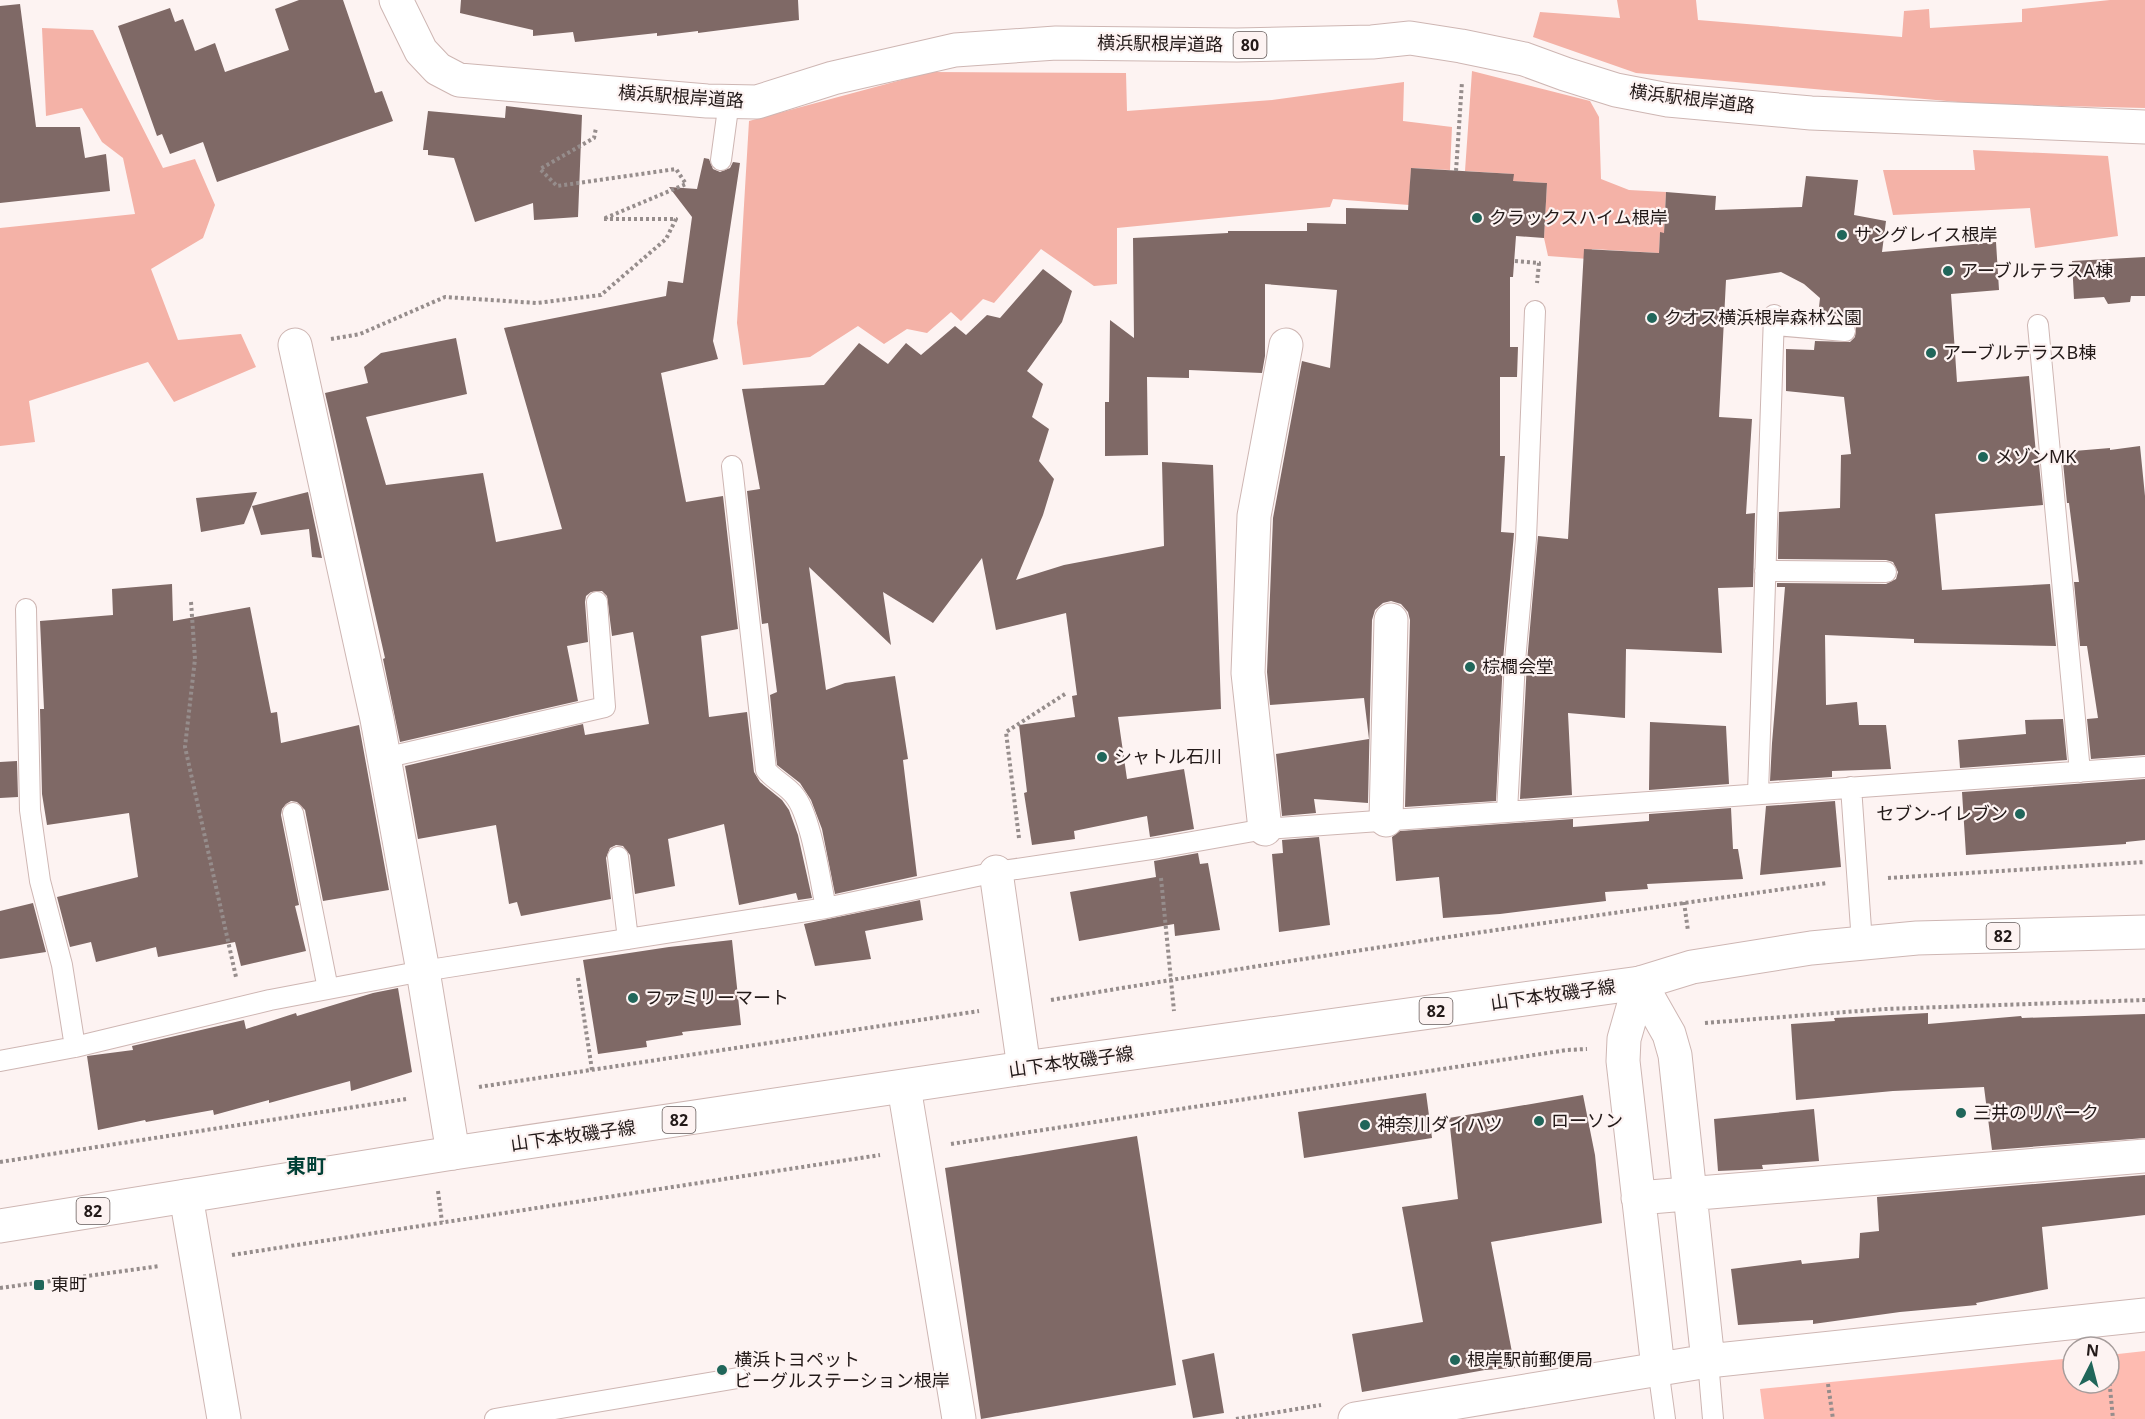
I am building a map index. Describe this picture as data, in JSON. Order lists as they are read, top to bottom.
{
  "streets": {
    "street": [
      "横浜駅根岸道路",
      "80",
      "82",
      "山下本牧磯子線"
    ]
  },
  "districts": ["東町"],
  "places": {
    "other": [
      "クラックスハイム根岸",
      "サングレイス根岸",
      "アーブルテラスA棟",
      "クオス横浜根岸森林公園",
      "アーブルテラスB棟",
      "メゾンMK",
      "棕櫚会堂",
      "シャトル石川",
      "セブン-イレブン",
      "ファミリーマート",
      "三井のリパーク",
      "ローソン",
      "神奈川ダイハツ",
      "根岸駅前郵便局",
      "横浜トヨペット ビーグルステーション根岸"
    ],
    "transit": ["東町"]
  },
  "north": "top"
}
